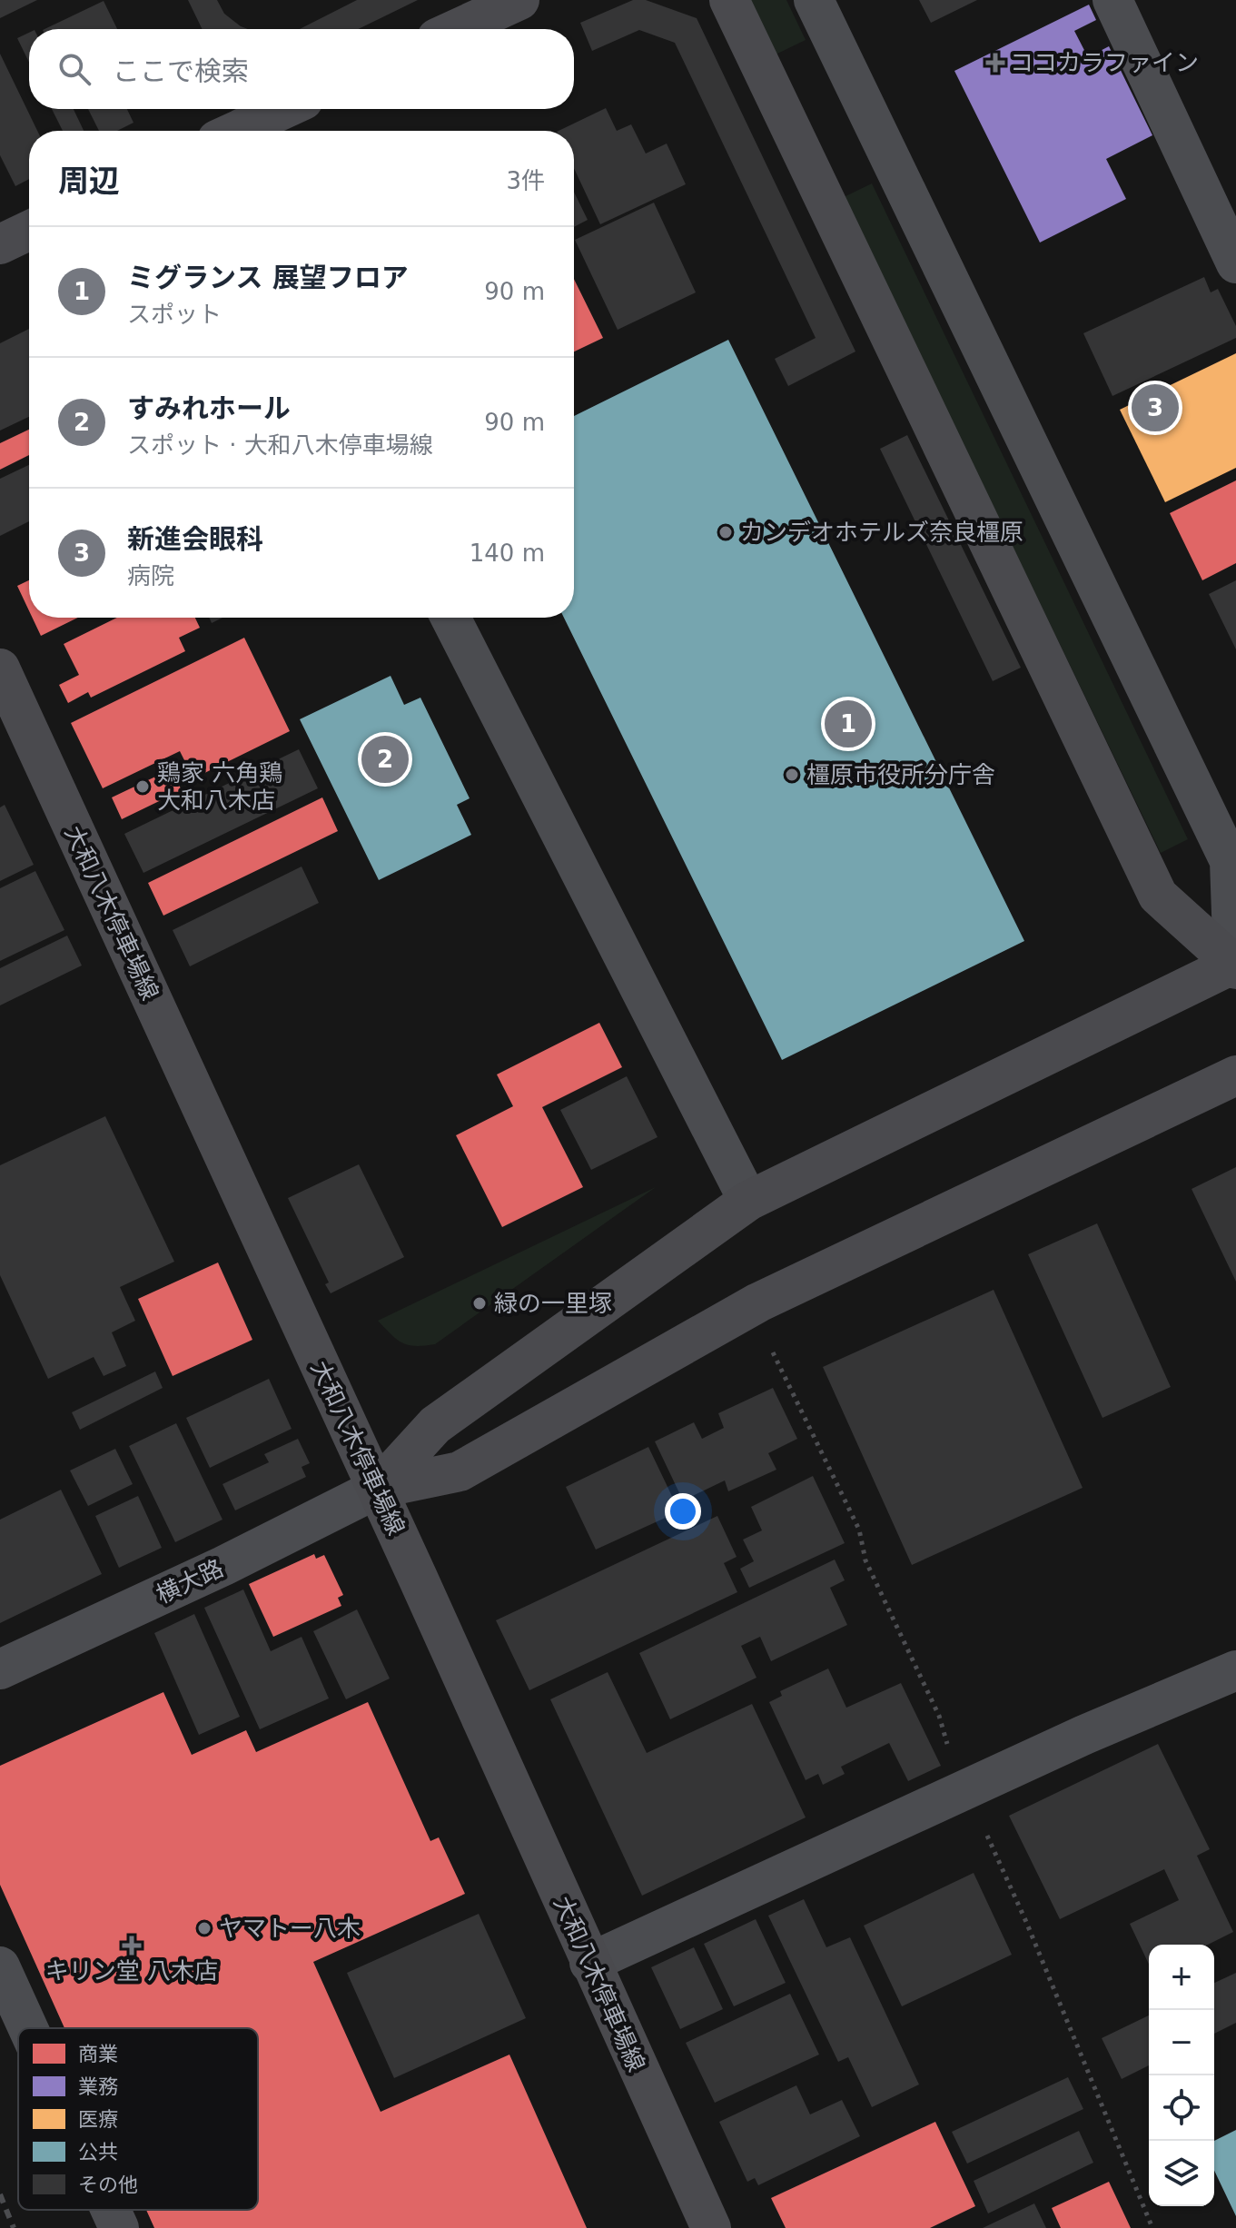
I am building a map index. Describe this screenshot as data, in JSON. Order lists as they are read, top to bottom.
{
  "streets": {
    "street": ["大和八木停車場線", "横大路"]
  },
  "crossings": [
    ["大和八木停車場線", "横大路"]
  ],
  "places": {
    "health": ["ココカラファイン", "キリン堂 八木店"],
    "other": [
      "カンデオホテルズ奈良橿原",
      "橿原市役所分庁舎",
      "鶏家 六角鶏 大和八木店",
      "緑の一里塚",
      "ヤマトー八木"
    ]
  },
  "legend": [
    "商業",
    "業務",
    "医療",
    "公共",
    "その他"
  ],
  "page": {
    "search": "ここで検索",
    "heading": ["周辺", "3件"],
    "list": [
      {
        "mark": "1",
        "name": "ミグランス 展望フロア",
        "note": "スポット",
        "value": "90 m"
      },
      {
        "mark": "2",
        "name": "すみれホール",
        "note": "スポット · 大和八木停車場線",
        "value": "90 m"
      },
      {
        "mark": "3",
        "name": "新進会眼科",
        "note": "病院",
        "value": "140 m"
      }
    ],
    "pins": ["3", "1", "2"],
    "map_buttons": ["+", "−"]
  }
}
